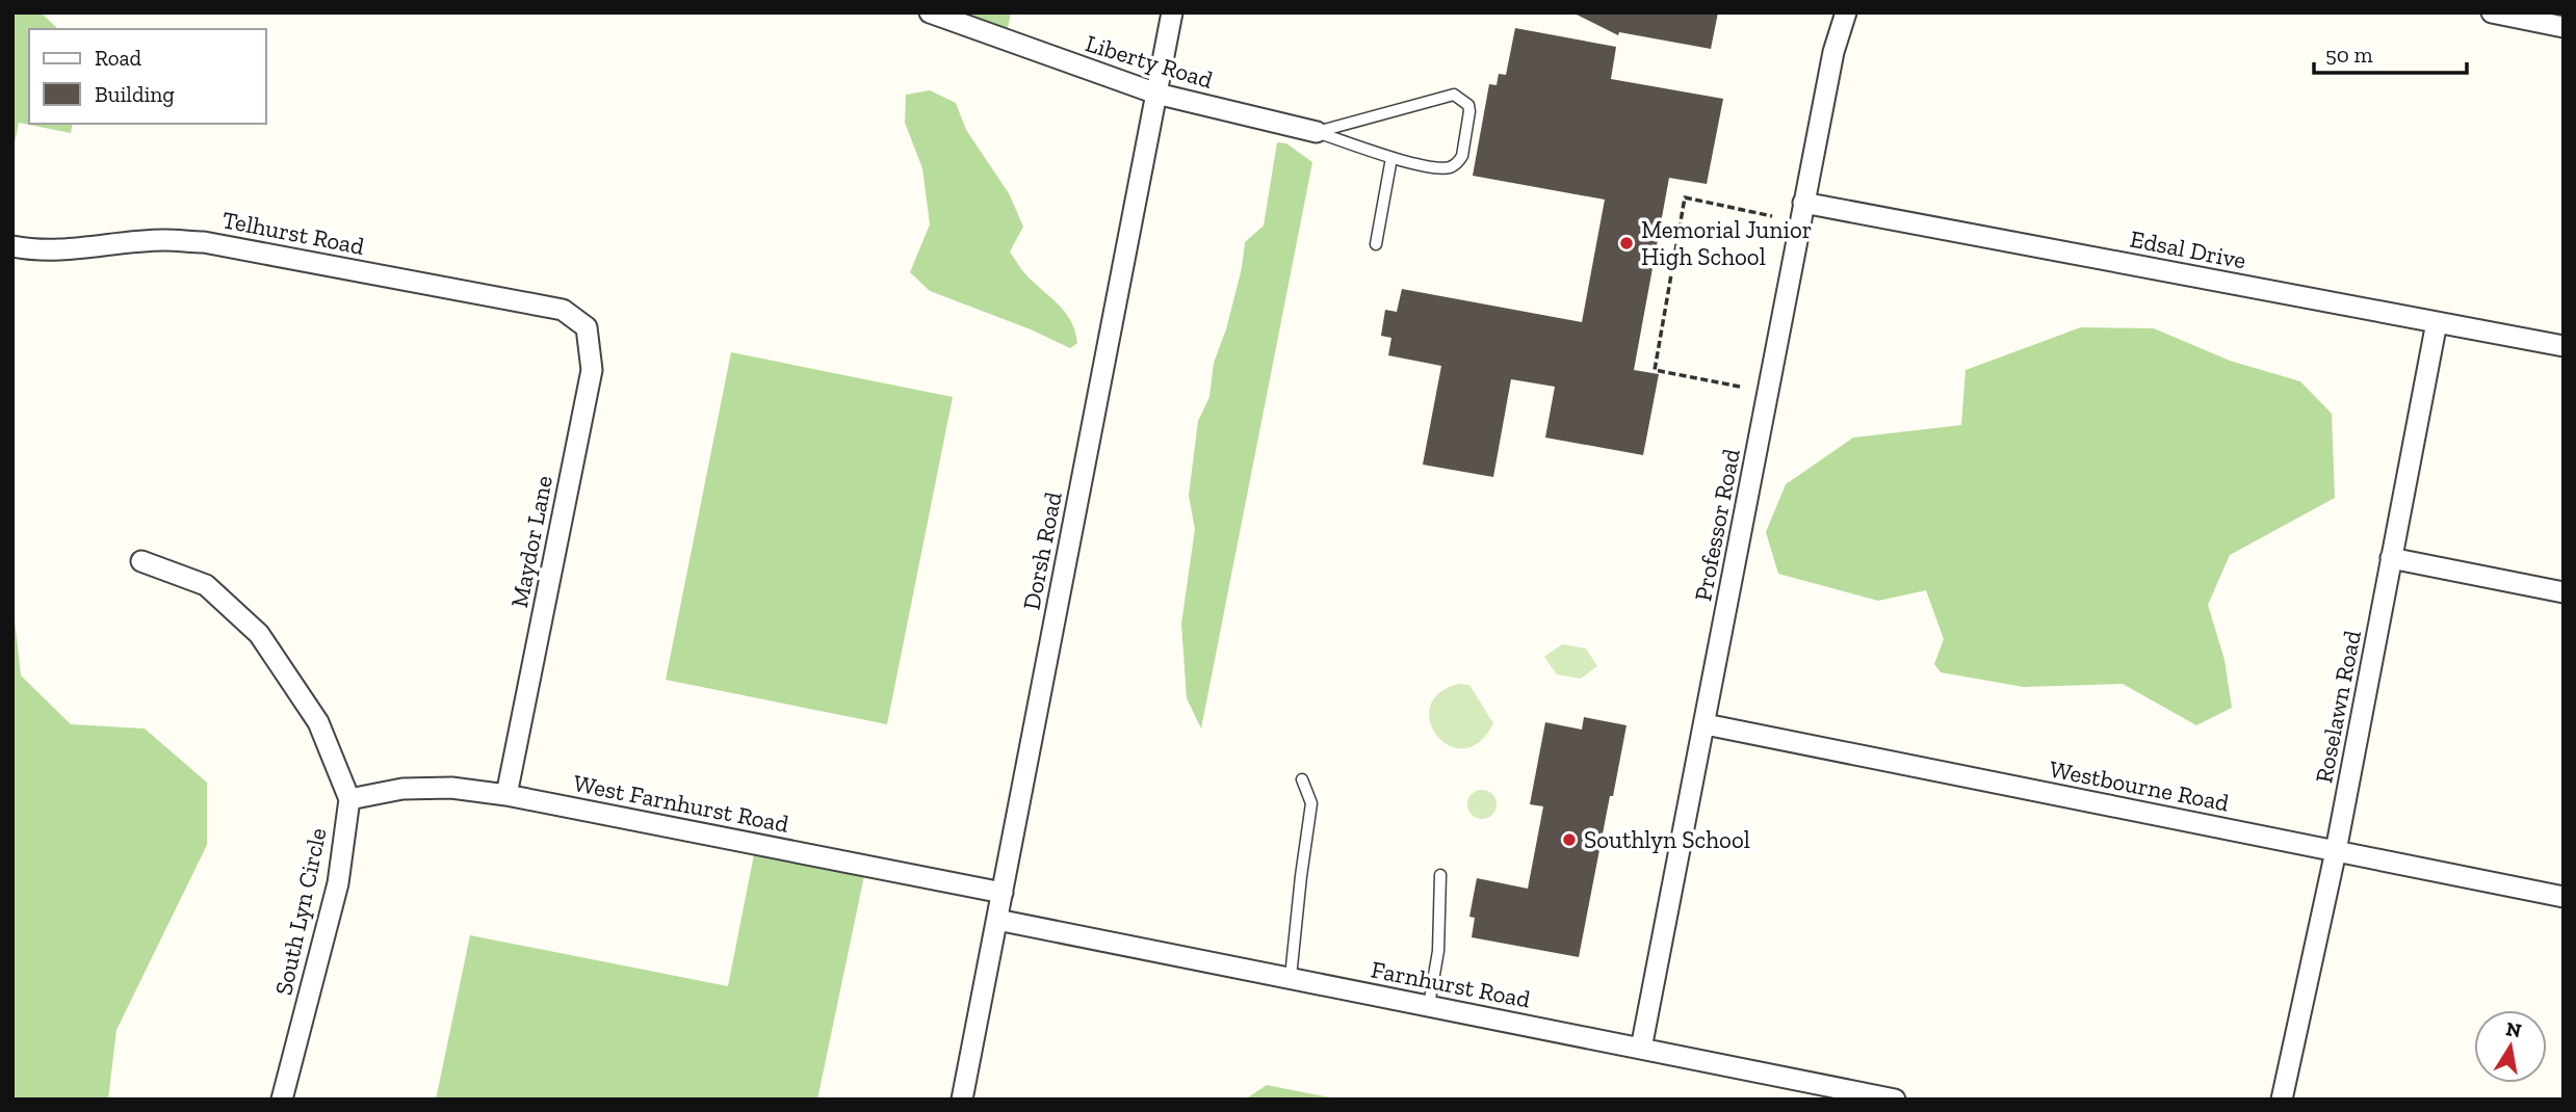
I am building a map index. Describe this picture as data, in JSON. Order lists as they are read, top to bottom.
{
  "streets": {
    "street": [
      "Liberty Road",
      "Telhurst Road",
      "Edsal Drive",
      "Professor Road",
      "Maydor Lane",
      "Dorsh Road",
      "Roselawn Road",
      "Westbourne Road",
      "West Farnhurst Road",
      "South Lyn Circle",
      "Farnhurst Road"
    ]
  },
  "crossings": [
    ["Liberty Road", "Dorsh Road"],
    ["Telhurst Road", "Maydor Lane"],
    ["Edsal Drive", "Professor Road"],
    ["Edsal Drive", "Roselawn Road"],
    ["Professor Road", "Westbourne Road"],
    ["Professor Road", "Farnhurst Road"],
    ["Maydor Lane", "West Farnhurst Road"],
    ["Dorsh Road", "West Farnhurst Road"],
    ["Dorsh Road", "Farnhurst Road"],
    ["Roselawn Road", "Westbourne Road"],
    ["West Farnhurst Road", "South Lyn Circle"]
  ],
  "places": ["Memorial Junior High School", "Southlyn School"],
  "legend": ["Road", "Building"],
  "scale_bar": "50 m",
  "north": "top"
}
